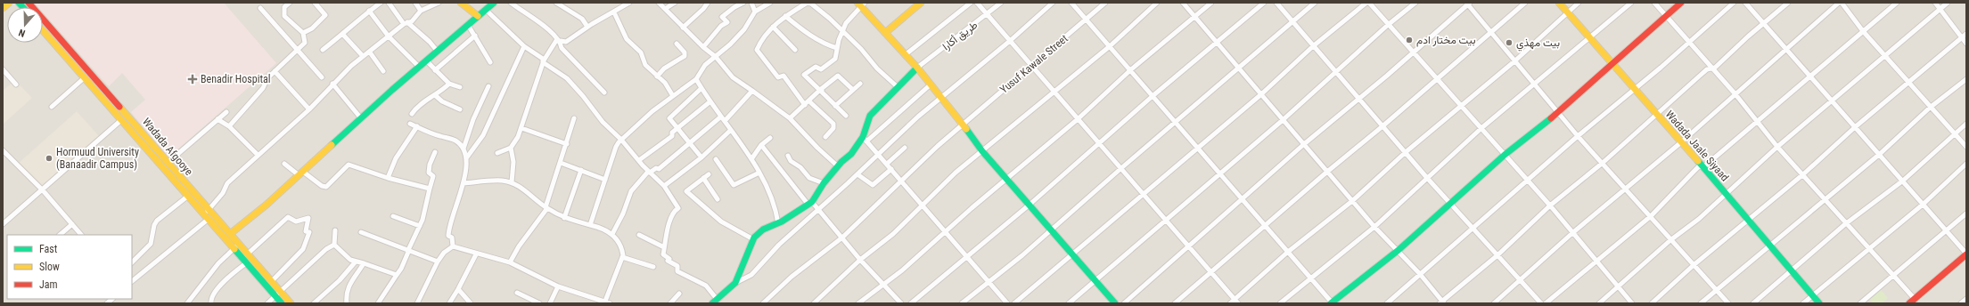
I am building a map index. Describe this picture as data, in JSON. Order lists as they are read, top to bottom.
{
  "streets": {
    "main road": ["Wadada Jaale Siyaad", "Wadada Afgooye"],
    "street": ["طريق أكارا", "Yusuf Kawale Street"]
  },
  "places": {
    "other": ["بيت مختار ادم", "بيت مهذي", "Hormuud University (Banaadir Campus)"],
    "health": ["Benadir Hospital"]
  },
  "legend": ["Fast", "Slow", "Jam"],
  "north": "bottom"
}
